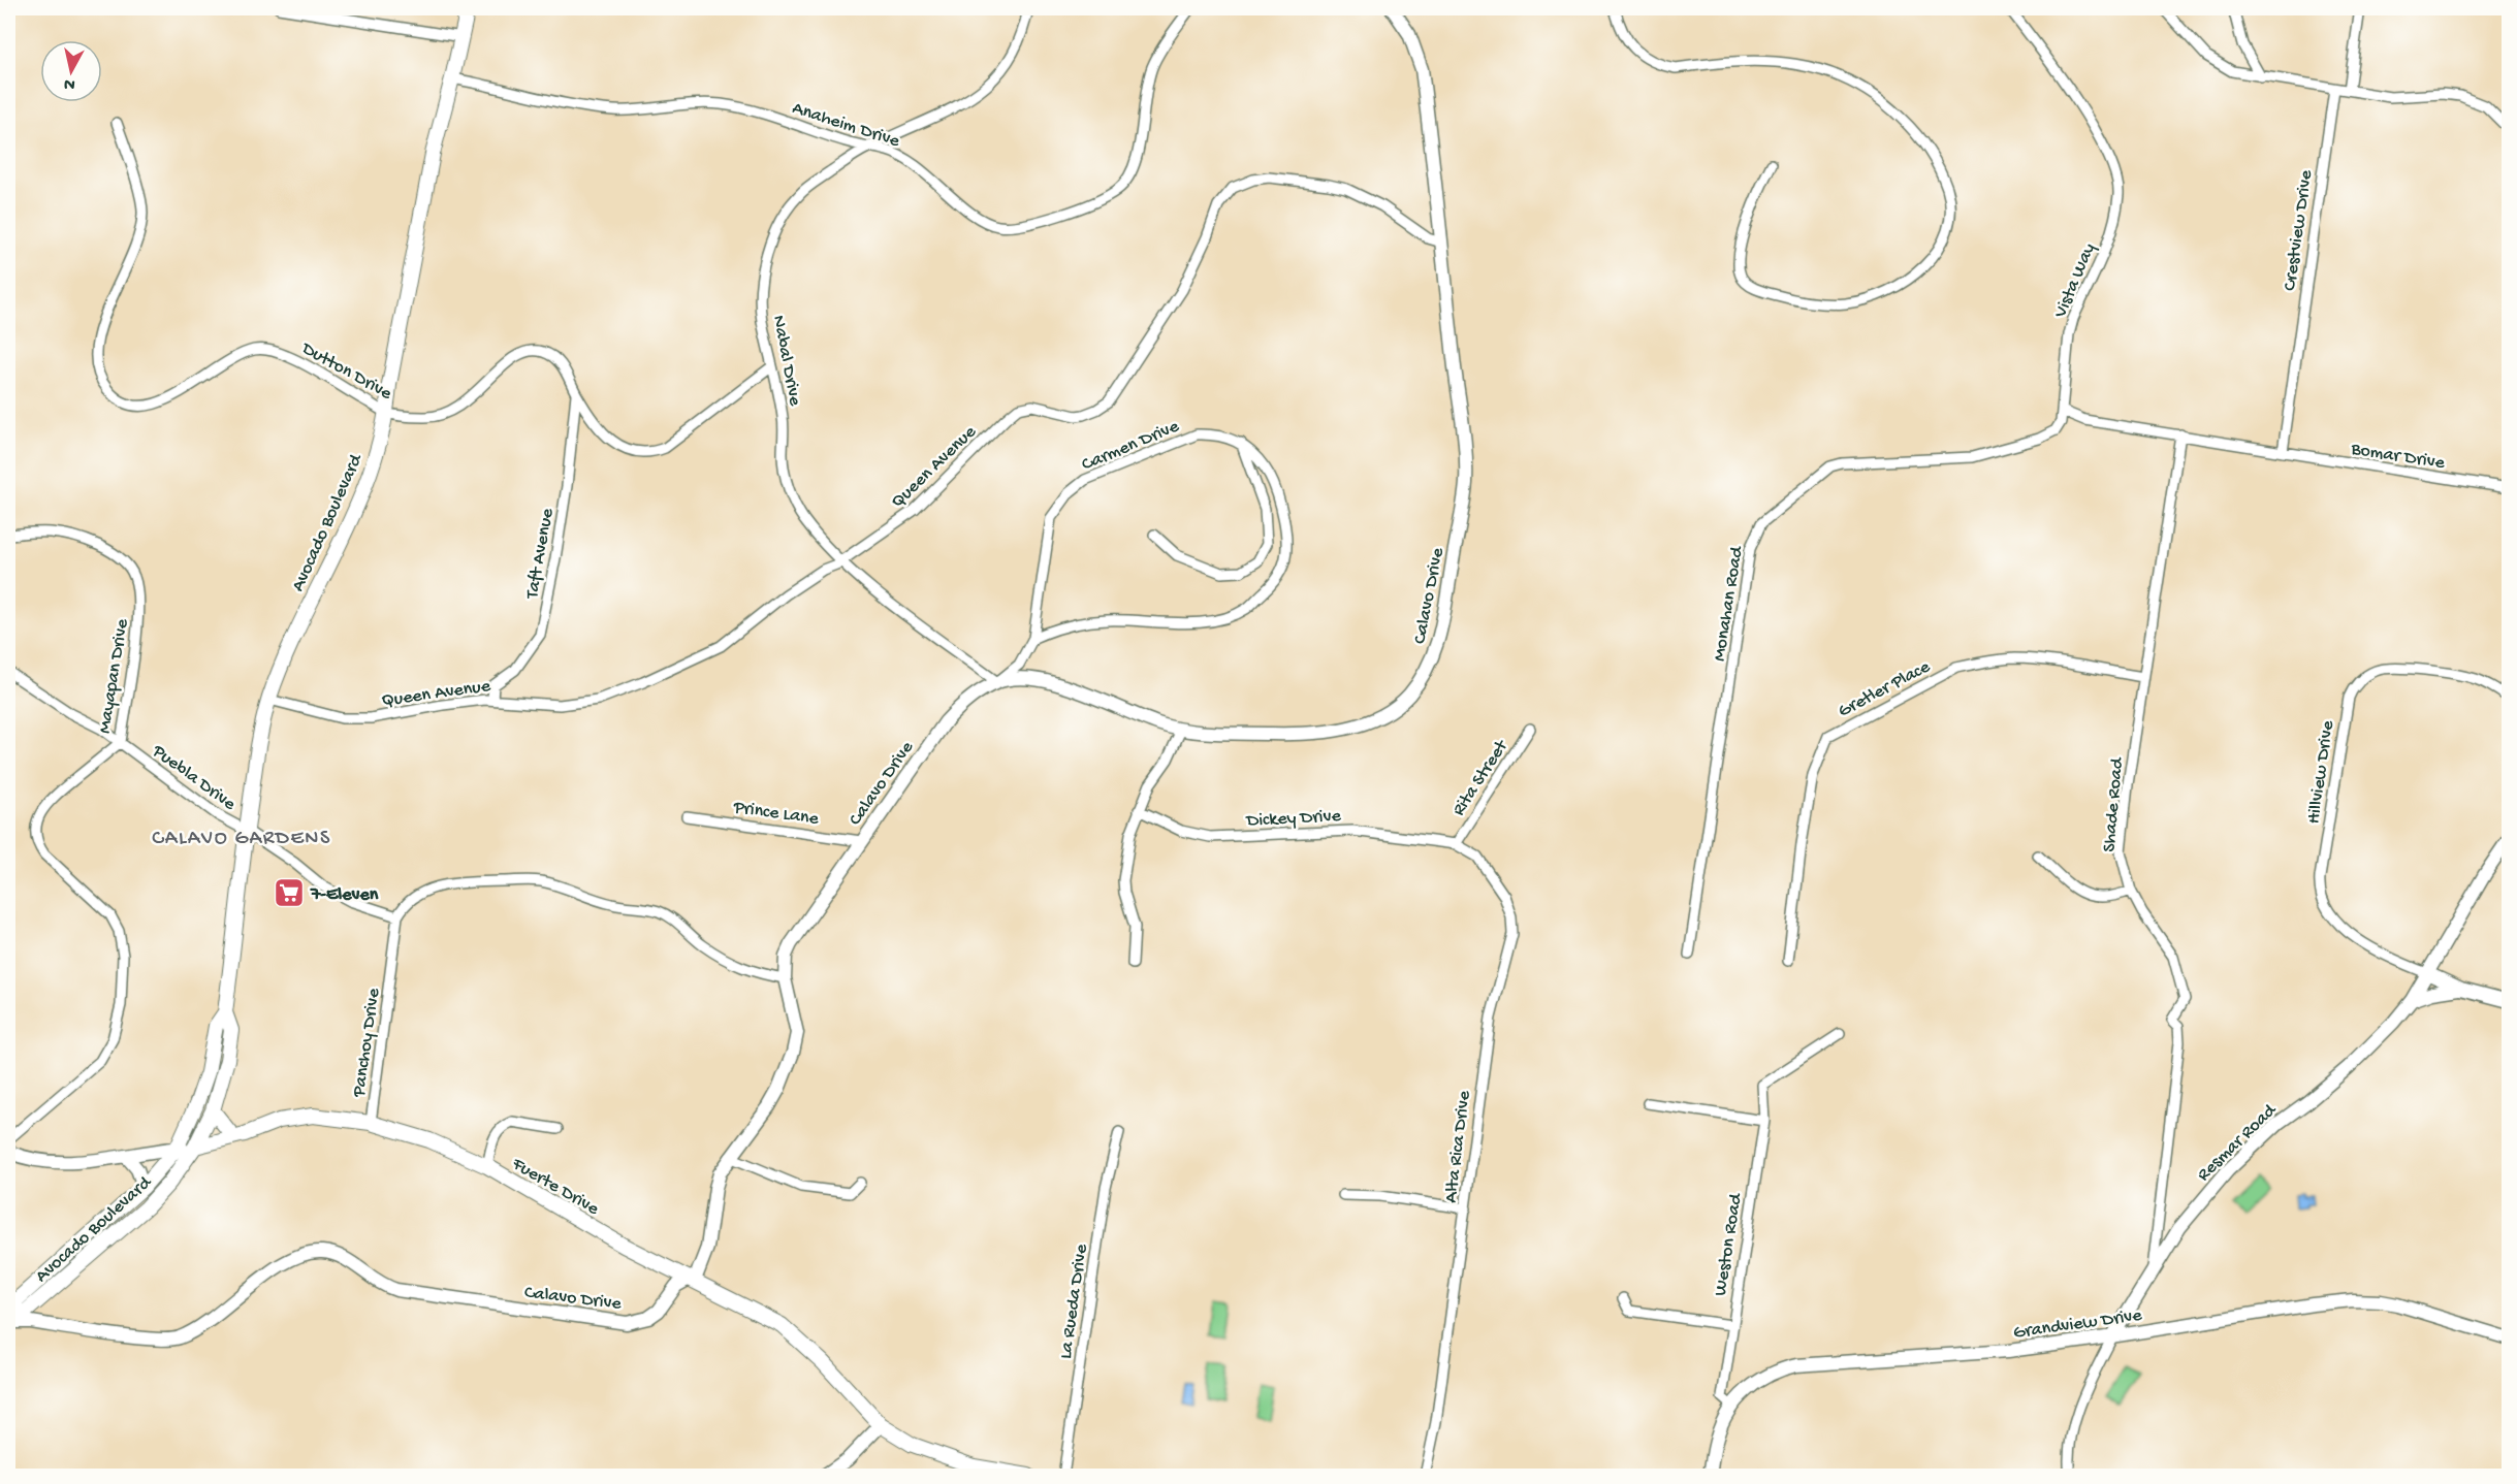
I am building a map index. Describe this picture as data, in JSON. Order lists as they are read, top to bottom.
{
  "streets": {
    "main road": ["Avocado Boulevard", "Fuerte Drive"],
    "street": [
      "Anaheim Drive",
      "Crestview Drive",
      "Vista Way",
      "Nabal Drive",
      "Dutton Drive",
      "Carmen Drive",
      "Bomar Drive",
      "Queen Avenue",
      "Taft Avenue",
      "Calavo Drive",
      "Monahan Road",
      "Mayapan Drive",
      "Gretler Place",
      "Hillview Drive",
      "Puebla Drive",
      "Rita Street",
      "Shade Road",
      "Prince Lane",
      "Dickey Drive",
      "Panchoy Drive",
      "Resmar Road",
      "Alta Rica Drive",
      "Weston Road",
      "La Rueda Drive",
      "Grandview Drive"
    ]
  },
  "crossings": [
    ["Anaheim Drive", "Nabal Drive"],
    ["Anaheim Drive", "Avocado Boulevard"],
    ["Crestview Drive", "Bomar Drive"],
    ["Vista Way", "Monahan Road"],
    ["Nabal Drive", "Dutton Drive"],
    ["Nabal Drive", "Carmen Drive"],
    ["Nabal Drive", "Queen Avenue"],
    ["Nabal Drive", "Calavo Drive"],
    ["Dutton Drive", "Avocado Boulevard"],
    ["Dutton Drive", "Taft Avenue"],
    ["Carmen Drive", "Calavo Drive"],
    ["Queen Avenue", "Avocado Boulevard"],
    ["Queen Avenue", "Taft Avenue"],
    ["Queen Avenue", "Calavo Drive"],
    ["Avocado Boulevard", "Calavo Drive"],
    ["Avocado Boulevard", "Puebla Drive"],
    ["Avocado Boulevard", "Fuerte Drive"],
    ["Calavo Drive", "Prince Lane"],
    ["Calavo Drive", "Fuerte Drive"],
    ["Mayapan Drive", "Puebla Drive"],
    ["Gretler Place", "Shade Road"],
    ["Hillview Drive", "Resmar Road"],
    ["Puebla Drive", "Panchoy Drive"],
    ["Rita Street", "Dickey Drive"],
    ["Rita Street", "Alta Rica Drive"],
    ["Shade Road", "Resmar Road"],
    ["Dickey Drive", "Alta Rica Drive"],
    ["Panchoy Drive", "Fuerte Drive"],
    ["Resmar Road", "Grandview Drive"],
    ["Weston Road", "Grandview Drive"]
  ],
  "districts": ["CALAVO GARDENS"],
  "places": {
    "supermarket": ["7-Eleven"]
  },
  "north": "bottom"
}
